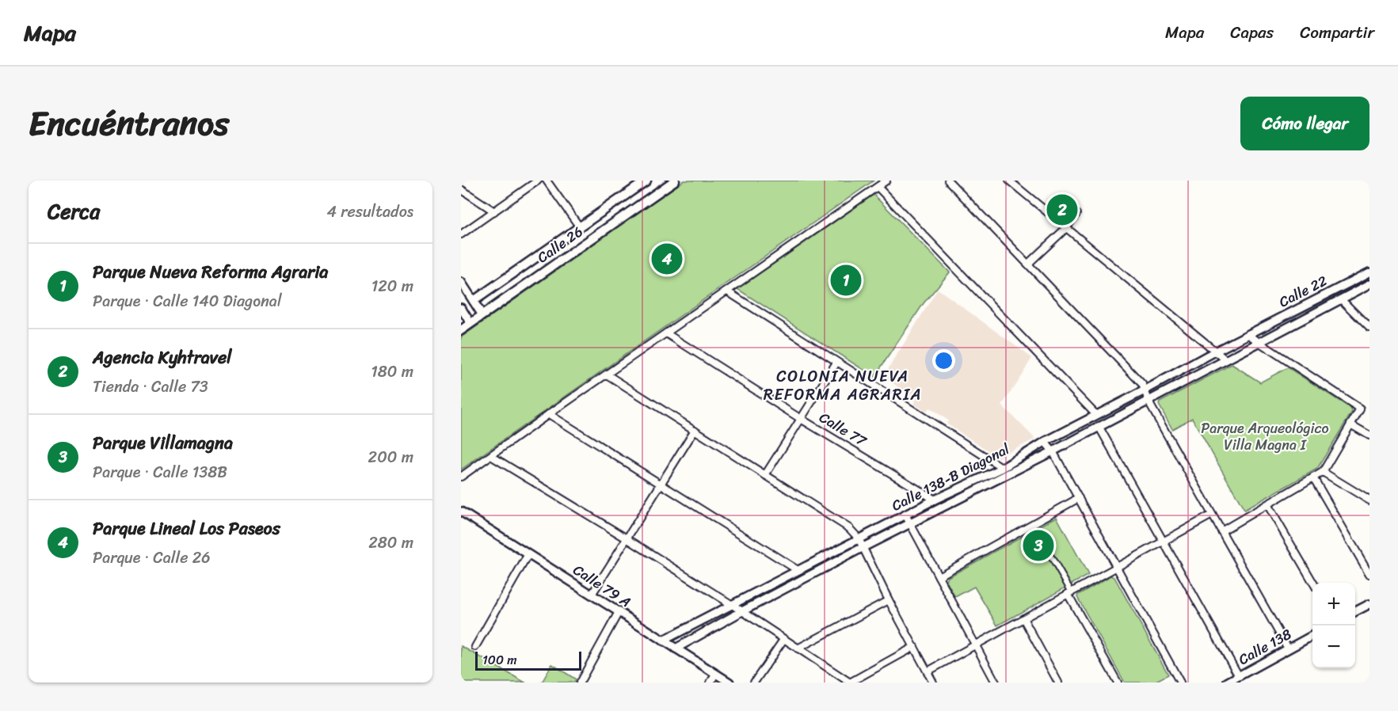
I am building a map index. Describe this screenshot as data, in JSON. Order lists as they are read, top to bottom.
{
  "streets": {
    "main road": ["Calle 26"],
    "street": [
      "Calle 22",
      "Calle 77",
      "Calle 138-B Diagonal",
      "Calle 79 A",
      "Calle 138"
    ]
  },
  "crossings": [
    ["Calle 22", "Calle 138-B Diagonal"],
    ["Calle 77", "Calle 138-B Diagonal"],
    ["Calle 138-B Diagonal", "Calle 79 A"]
  ],
  "districts": ["COLONIA NUEVA REFORMA AGRARIA"],
  "parks": ["Parque Arqueológico Villa Magna I"],
  "scale_bar": "100 m",
  "page": {
    "header": "Mapa",
    "nav": ["Mapa", "Capas", "Compartir"],
    "title": "Encuéntranos",
    "buttons": "Cómo llegar",
    "heading": ["Cerca", "4 resultados"],
    "pins": [
      "2",
      "4",
      "1",
      "3"
    ],
    "list": [
      {
        "mark": "1",
        "name": "Parque Nueva Reforma Agraria",
        "note": "Parque · Calle 140 Diagonal",
        "value": "120 m"
      },
      {
        "mark": "2",
        "name": "Agencia Kyhtravel",
        "note": "Tienda · Calle 73",
        "value": "180 m"
      },
      {
        "mark": "3",
        "name": "Parque Villamagna",
        "note": "Parque · Calle 138B",
        "value": "200 m"
      },
      {
        "mark": "4",
        "name": "Parque Lineal Los Paseos",
        "note": "Parque · Calle 26",
        "value": "280 m"
      }
    ],
    "map_buttons": ["+", "−"],
    "scale": "100 m"
  }
}
